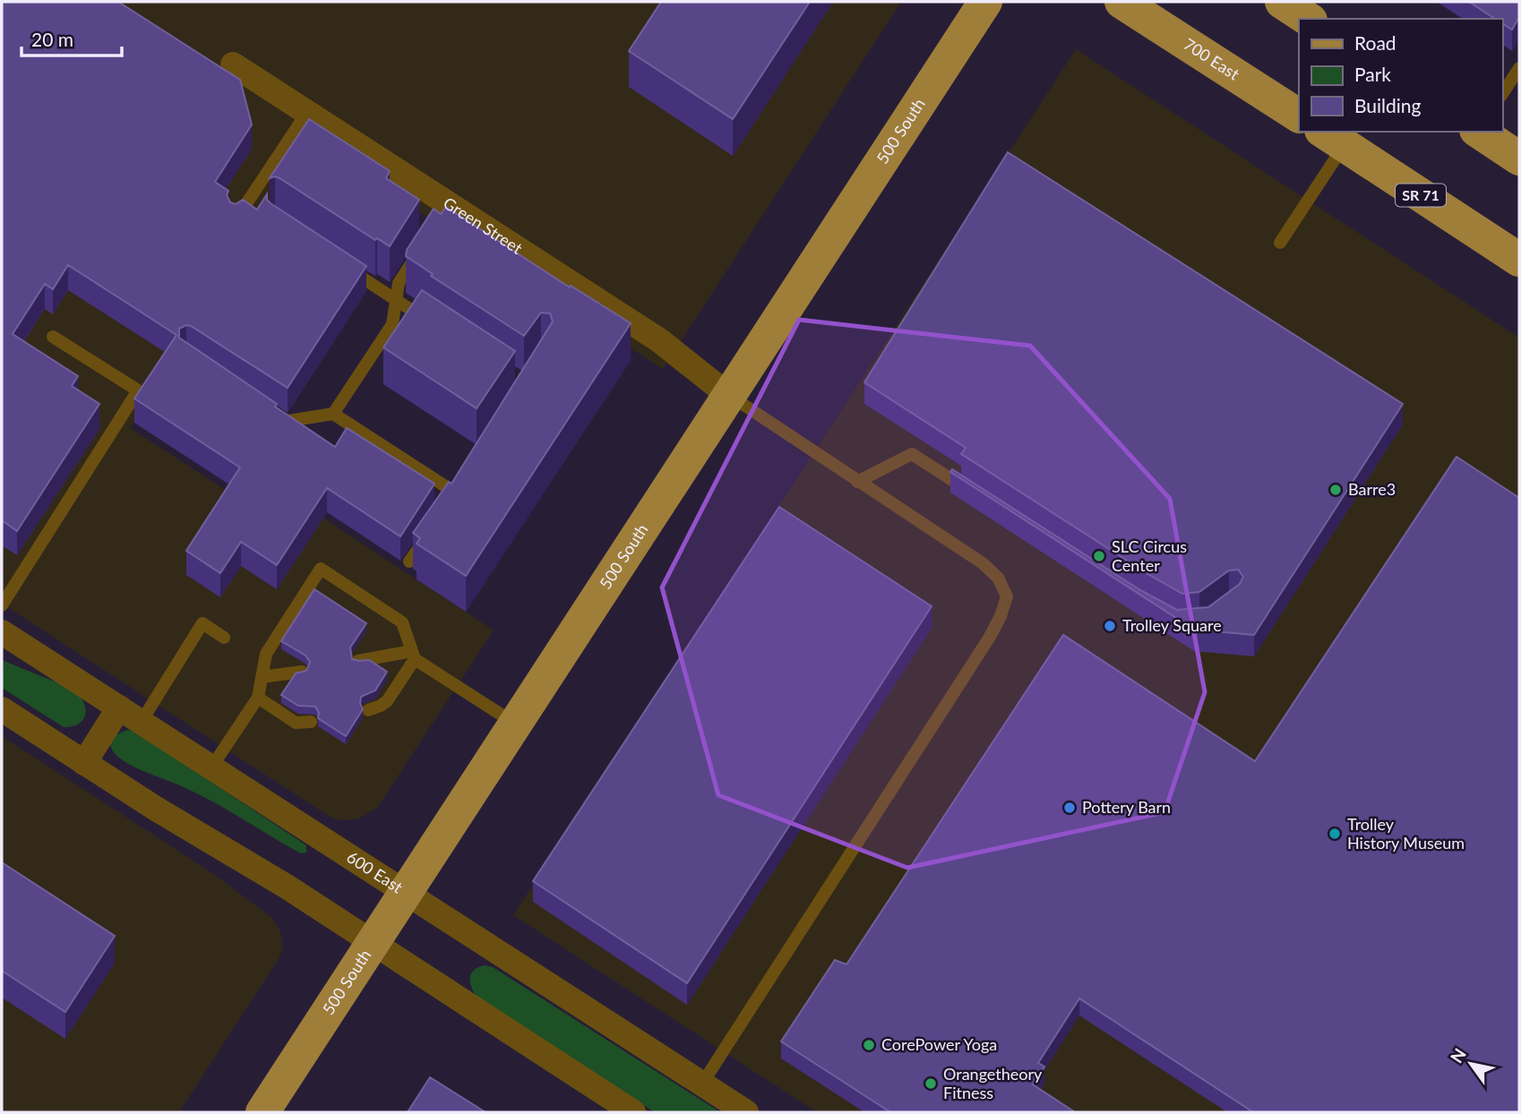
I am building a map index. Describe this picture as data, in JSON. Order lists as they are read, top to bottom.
{
  "streets": {
    "main road": ["700 East", "500 South", "SR 71"],
    "street": ["Green Street", "600 East"]
  },
  "crossings": [
    ["500 South", "Green Street"],
    ["500 South", "600 East"]
  ],
  "places": [
    "Barre3",
    "SLC Circus Center",
    "Trolley Square",
    "Pottery Barn",
    "Trolley History Museum",
    "CorePower Yoga",
    "Orangetheory Fitness"
  ],
  "legend": ["Road", "Park", "Building"],
  "scale_bar": "20 m",
  "north": "top left"
}
